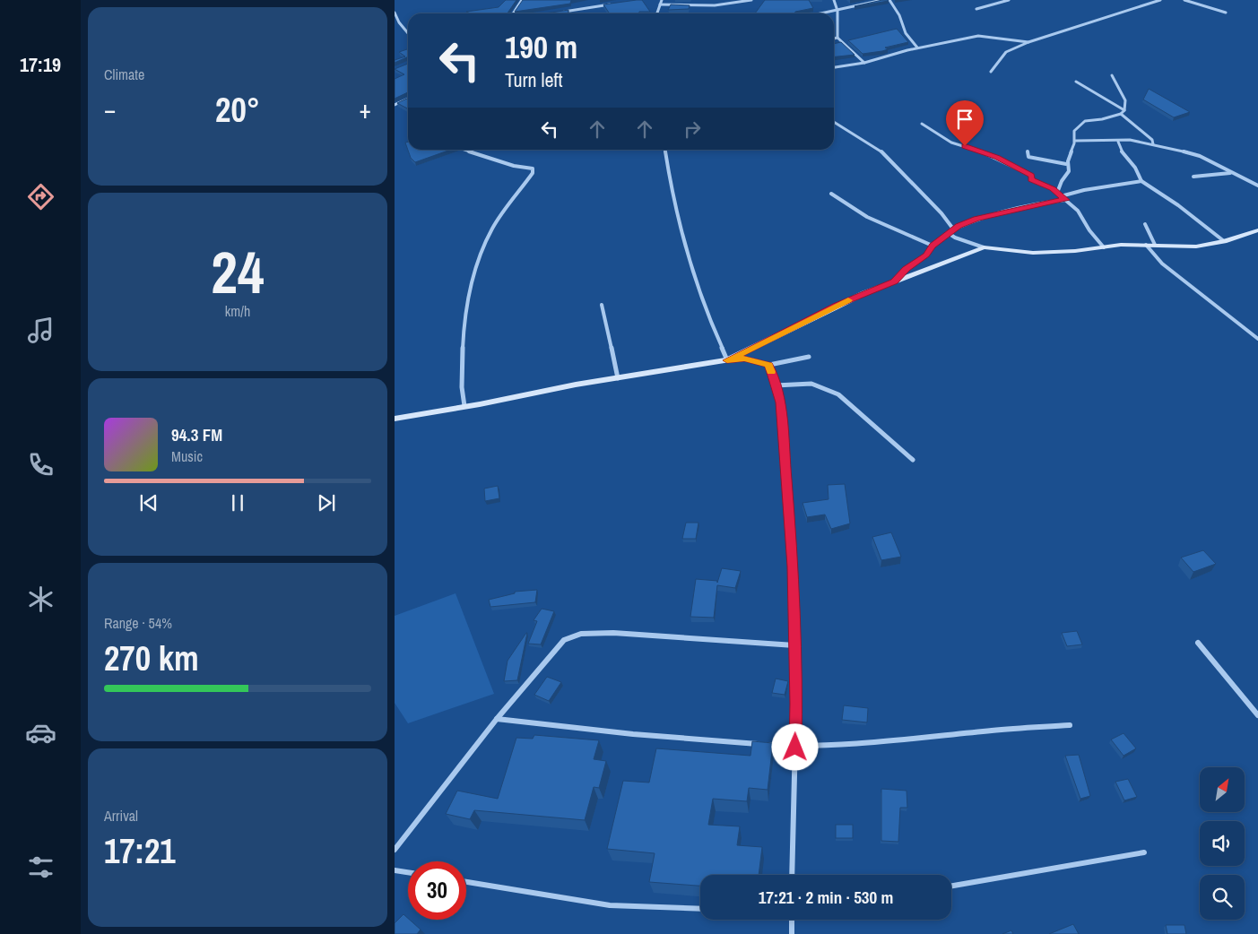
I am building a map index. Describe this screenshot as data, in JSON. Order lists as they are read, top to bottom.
{
  "north": "top right",
  "page": {
    "tabs": "17:19",
    "tile": [
      "Climate",
      ["24", "km/h"],
      ["Range · 54%", "270 km"],
      ["Arrival", "17:21"]
    ],
    "turn": ["190 m", "Turn left"],
    "heat": ["−", "20°", "+"],
    "song": ["94.3 FM", "Music"],
    "limit": "30",
    "trip": "17:21 · 2 min · 530 m"
  }
}
